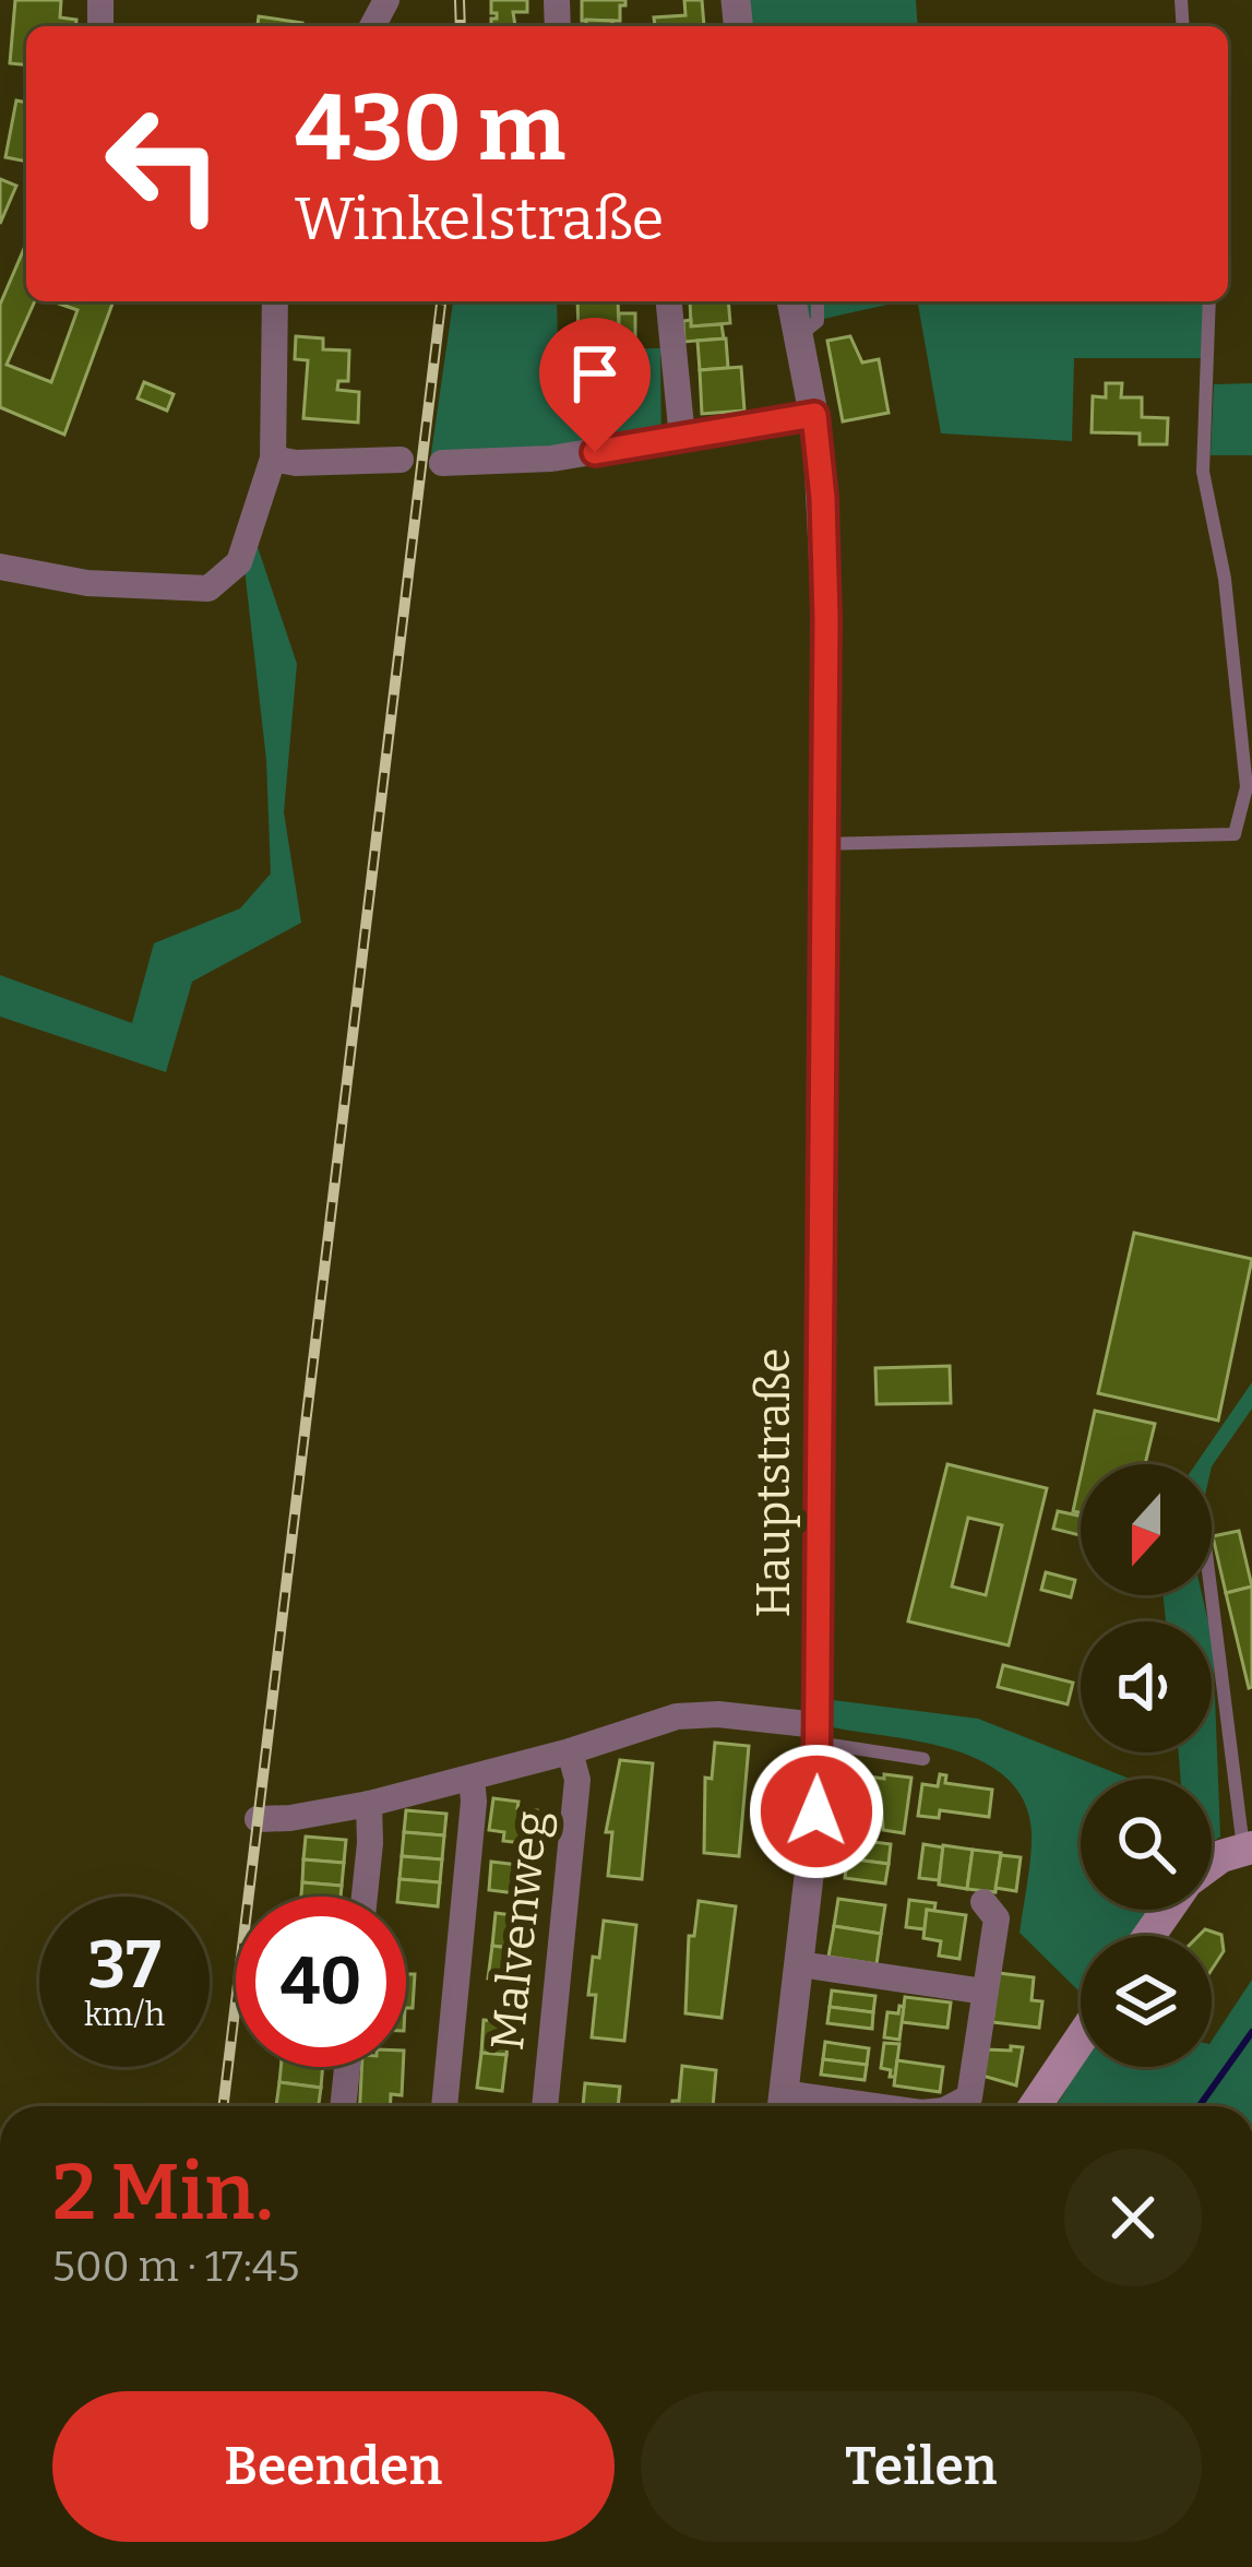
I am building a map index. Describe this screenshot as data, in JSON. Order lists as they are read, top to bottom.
{
  "streets": {
    "street": ["Hauptstraße", "Malvenweg"]
  },
  "north": "bottom",
  "page": {
    "turn": ["430 m", "Winkelstraße"],
    "speed": "37 km/h",
    "limit": "40",
    "heading": ["2 Min.", "500 m · 17:45"],
    "buttons": ["Beenden", "Teilen"]
  }
}
